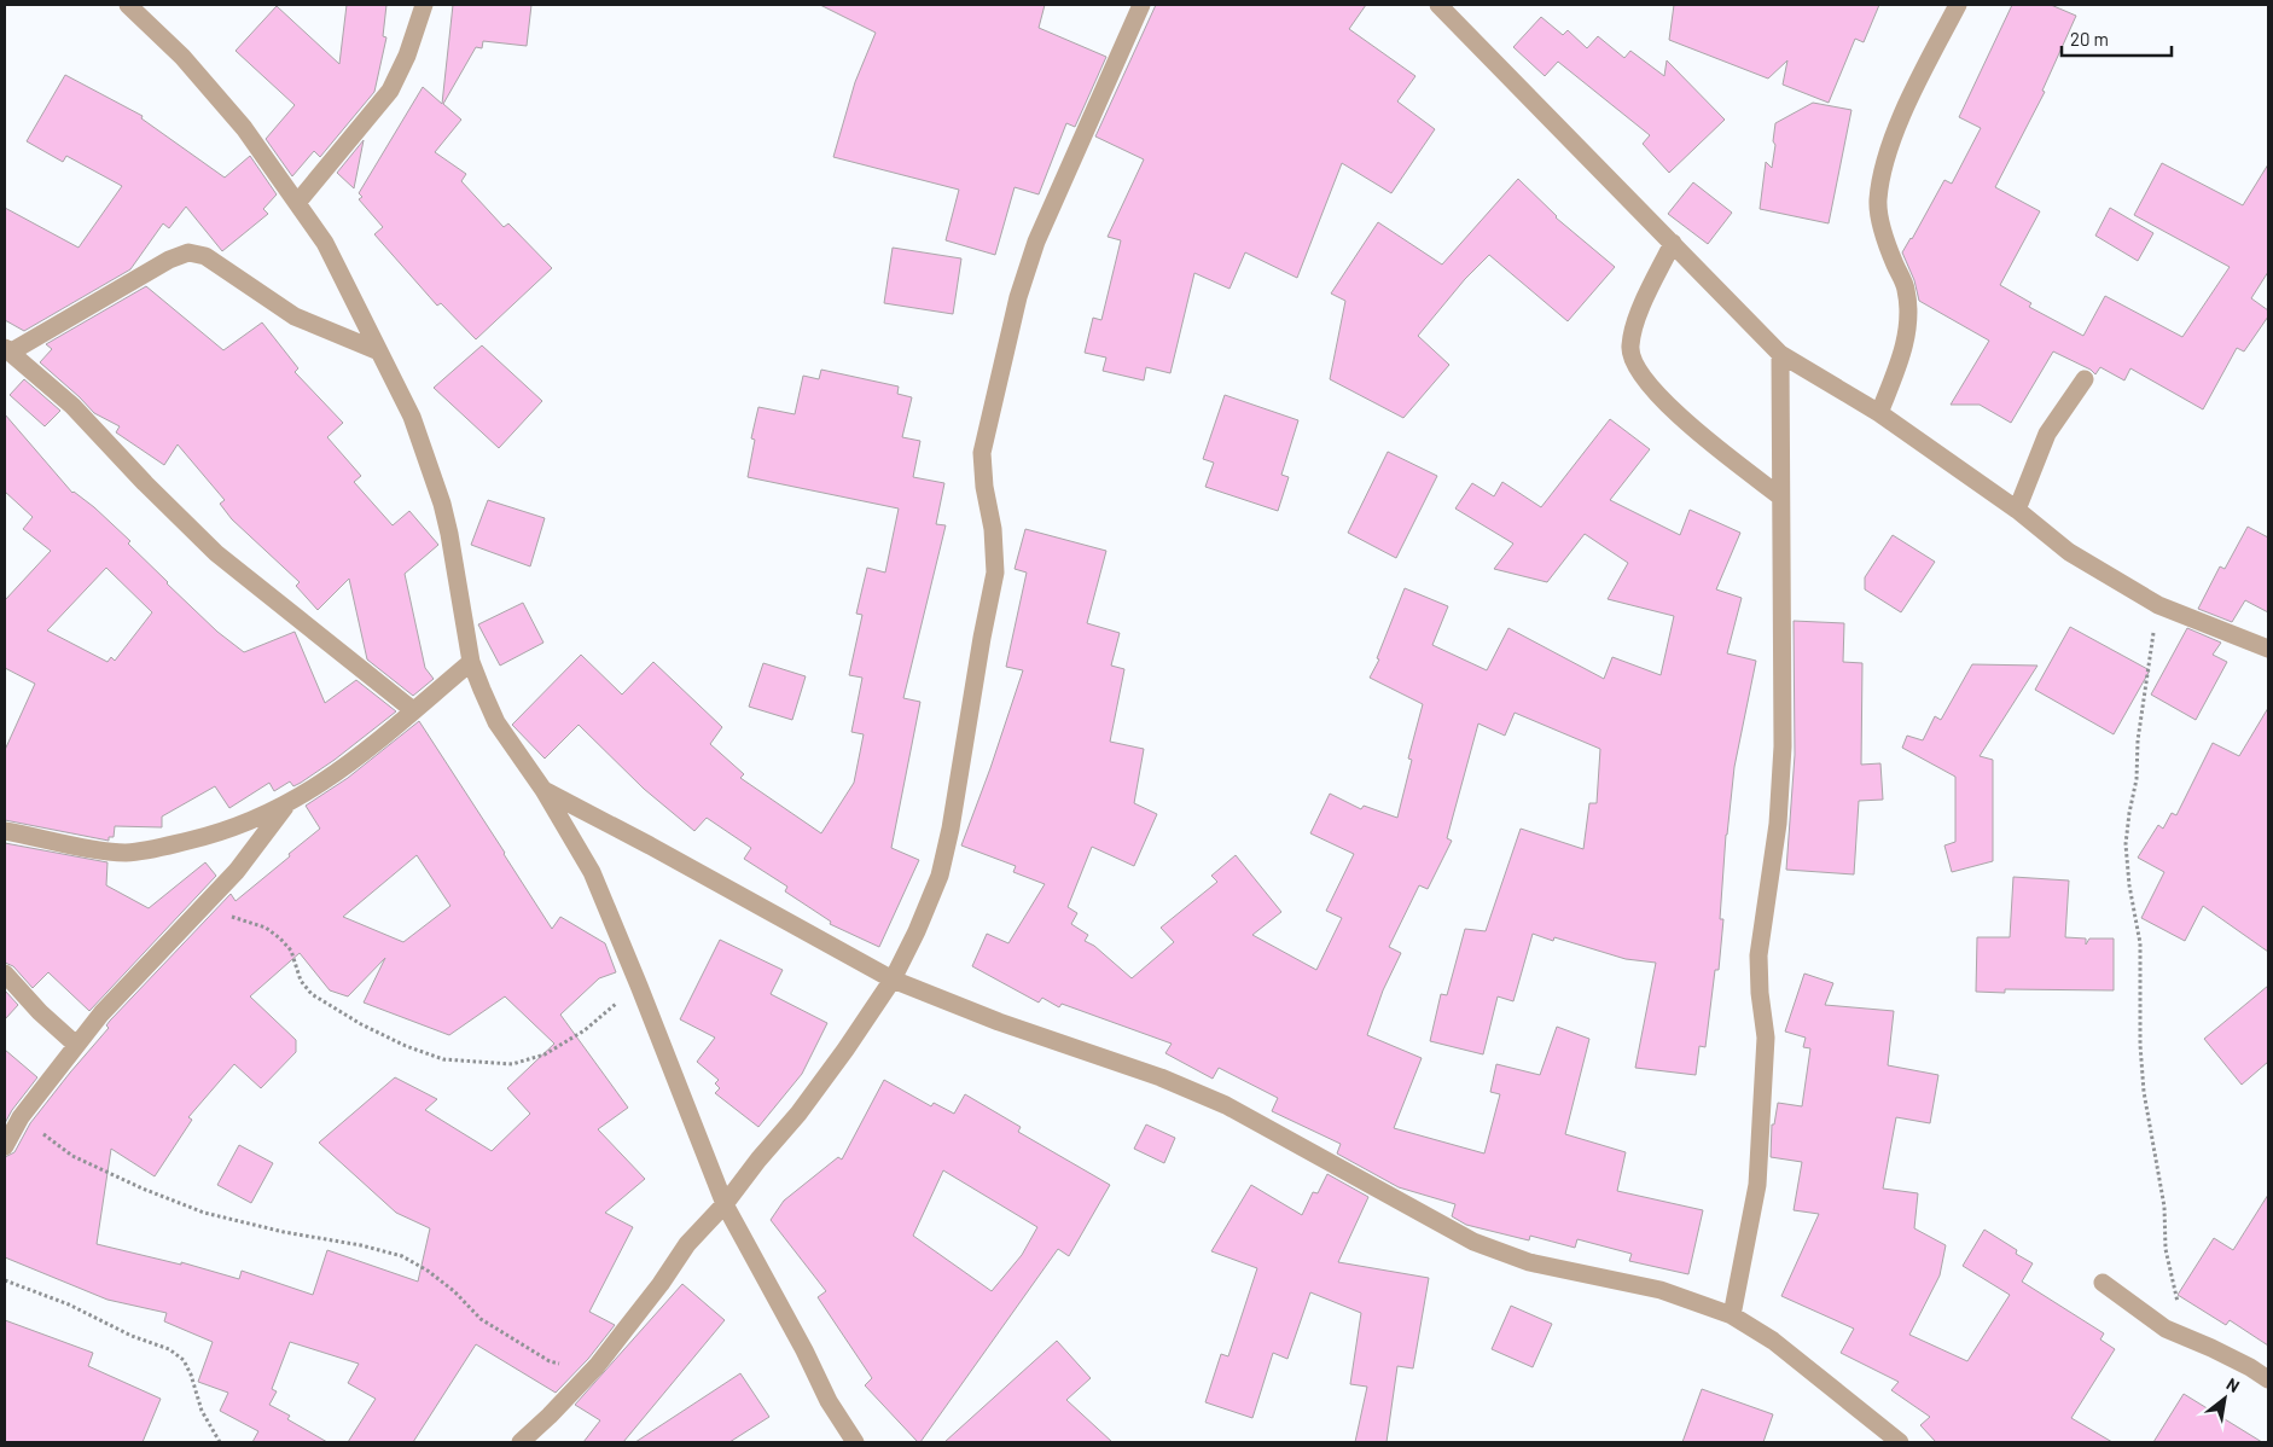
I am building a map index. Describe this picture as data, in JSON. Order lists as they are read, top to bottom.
{
  "scale_bar": "20 m",
  "north": "top right"
}
